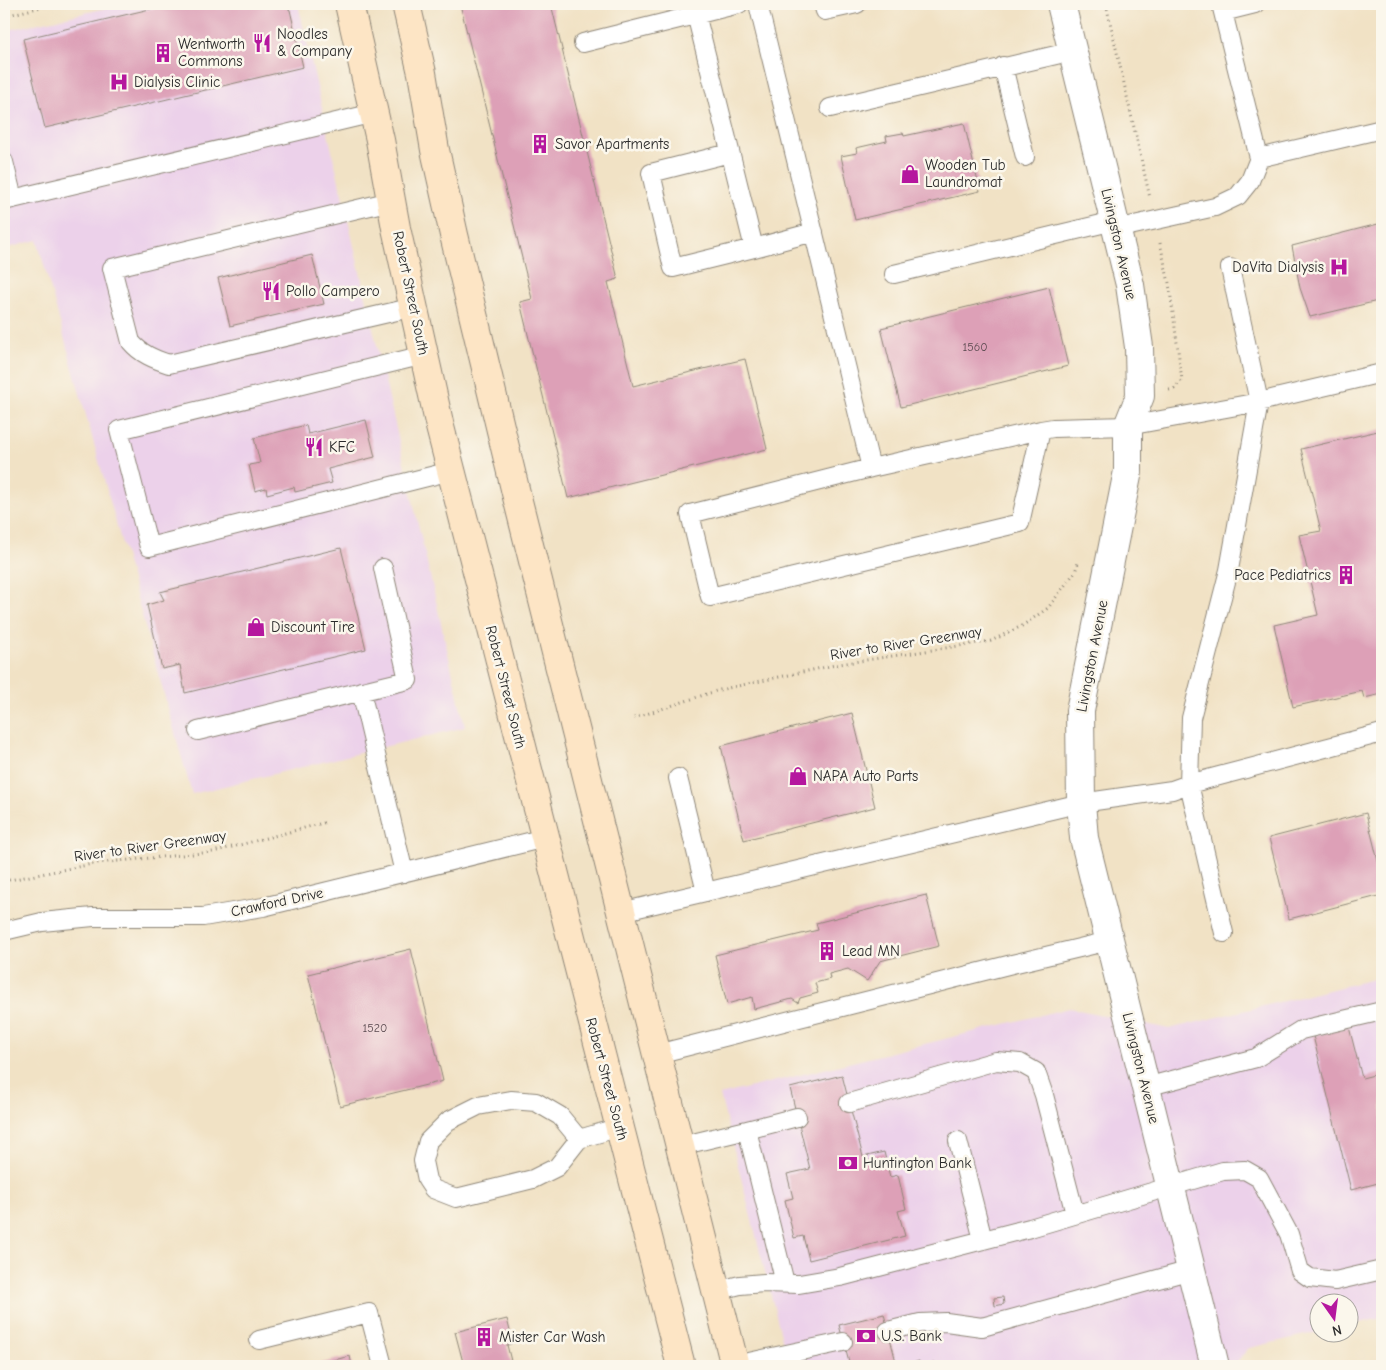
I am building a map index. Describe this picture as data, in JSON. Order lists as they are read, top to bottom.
{
  "streets": {
    "main road": ["Robert Street South"],
    "street": ["Livingston Avenue"],
    "lane": ["Crawford Drive"],
    "path": ["River to River Greenway"]
  },
  "crossings": [
    ["Robert Street South", "Crawford Drive"]
  ],
  "places": {
    "restaurant": ["Noodles & Company", "Pollo Campero", "KFC"],
    "building": [
      "Wentworth Commons",
      "Savor Apartments",
      "Pace Pediatrics",
      "Lead MN",
      "Mister Car Wash"
    ],
    "hospital": ["Dialysis Clinic", "DaVita Dialysis"],
    "shop": ["Wooden Tub Laundromat", "Discount Tire", "NAPA Auto Parts"],
    "bank": ["Huntington Bank", "U.S. Bank"]
  },
  "house_numbers": ["1560", "1520"],
  "north": "bottom"
}
